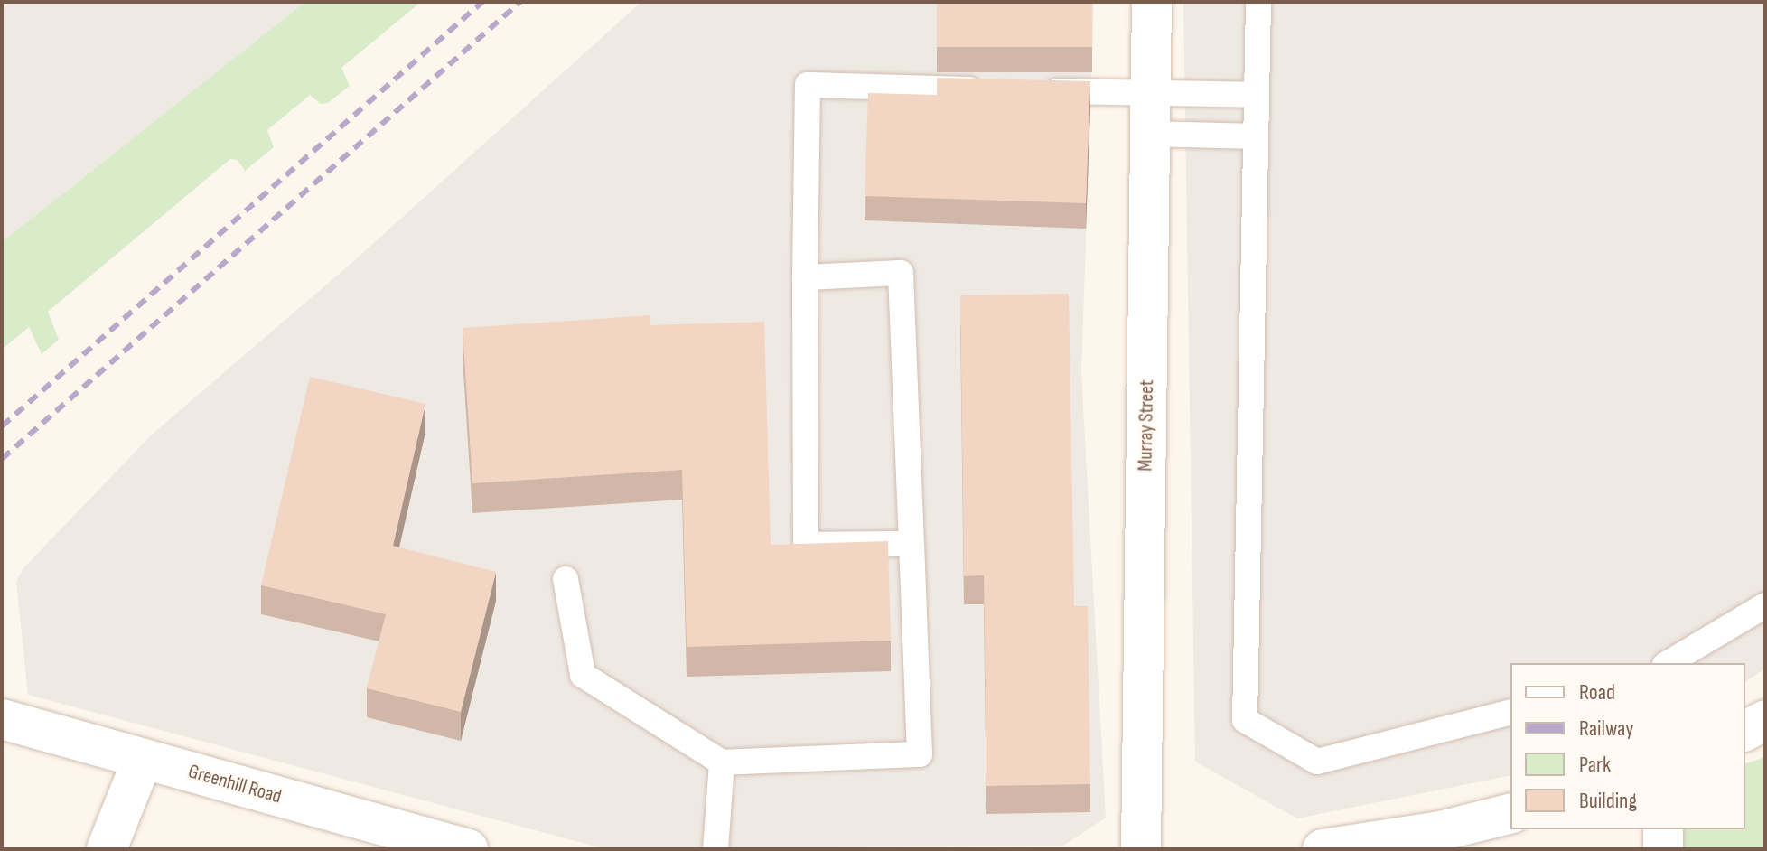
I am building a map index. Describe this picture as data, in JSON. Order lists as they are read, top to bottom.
{
  "streets": {
    "street": ["Murray Street", "Greenhill Road"]
  },
  "legend": [
    "Road",
    "Railway",
    "Park",
    "Building"
  ]
}
